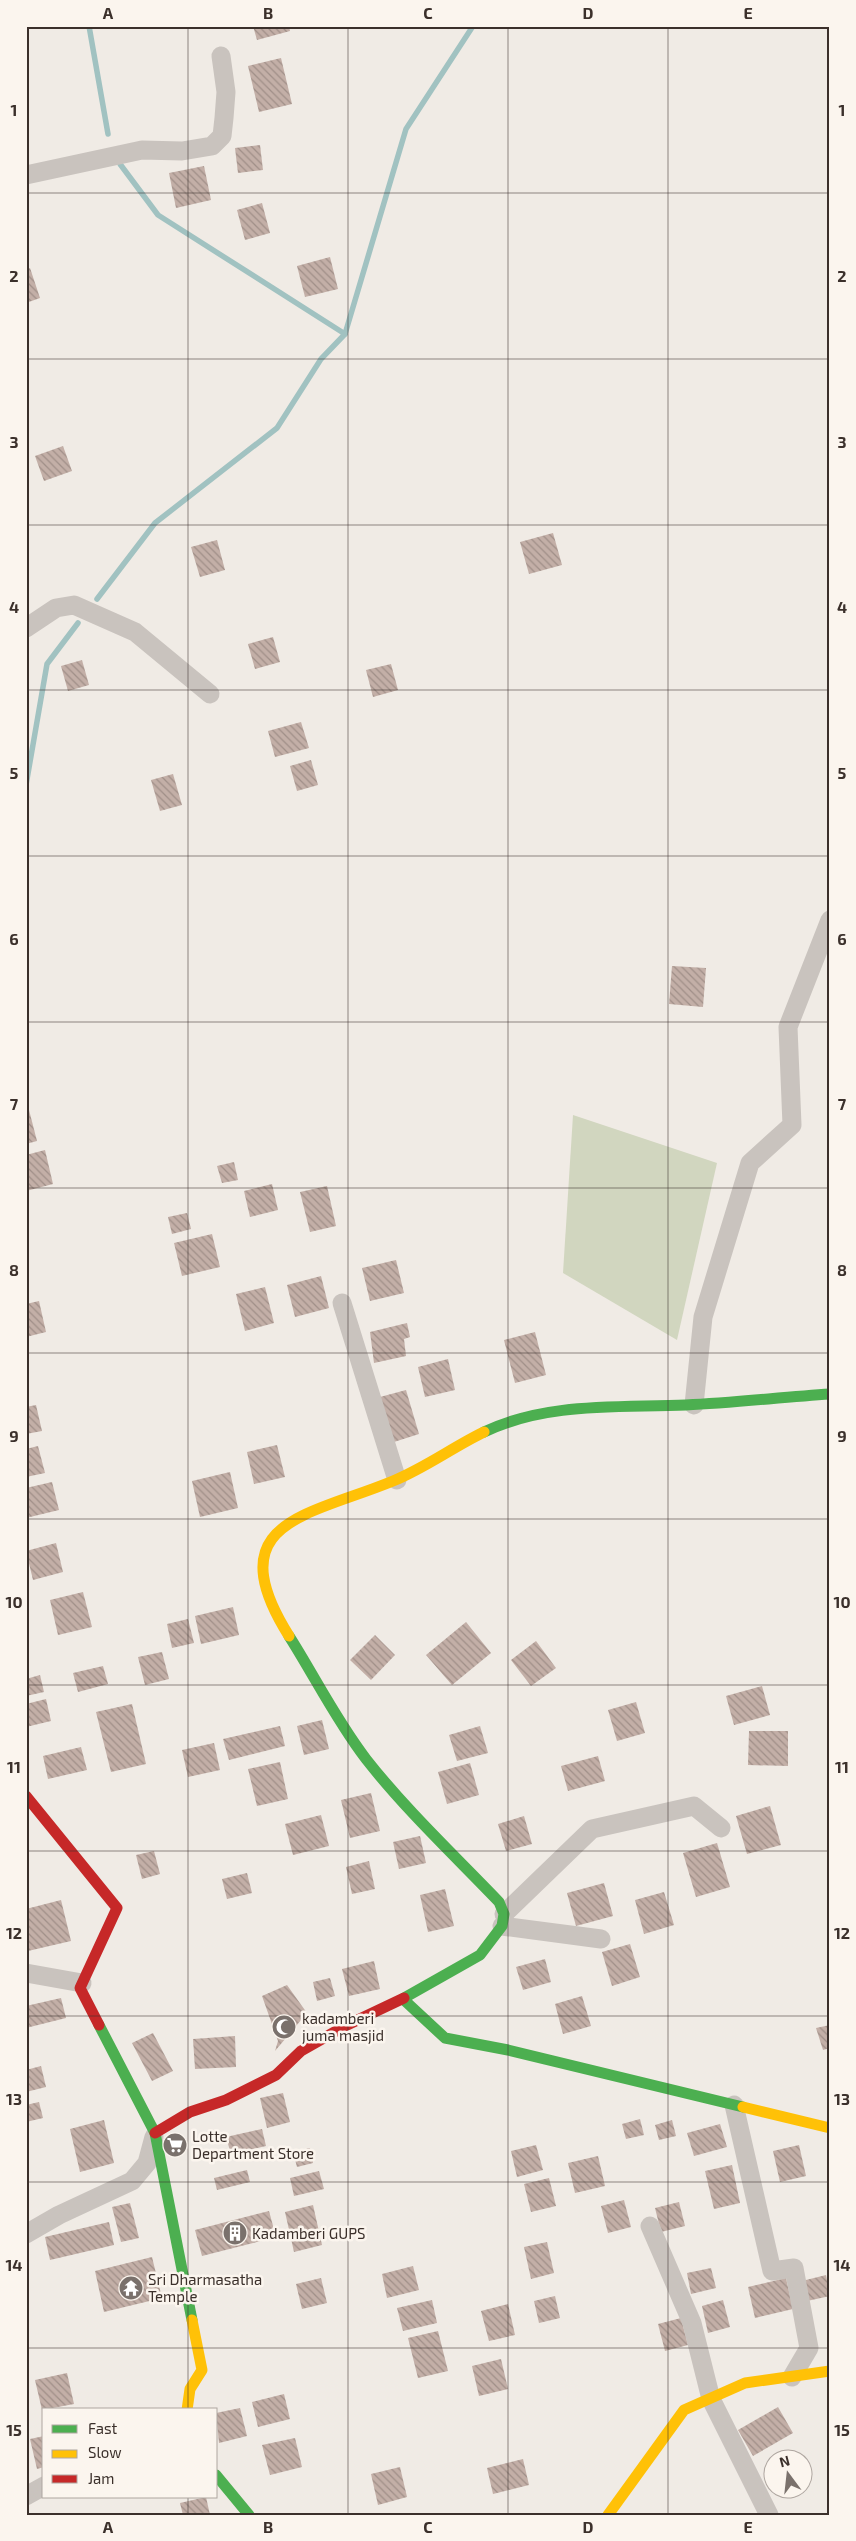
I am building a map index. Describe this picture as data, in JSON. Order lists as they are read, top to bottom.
{
  "places": {
    "mosque": ["kadamberi juma masjid"],
    "supermarket": ["Lotte Department Store"],
    "building": ["Kadamberi GUPS"],
    "temple": ["Sri Dharmasatha Temple"]
  },
  "legend": ["Fast", "Slow", "Jam"],
  "north": "top",
  "grid": {
    "columns": [
      "A",
      "B",
      "C",
      "D",
      "E"
    ],
    "rows": [
      "1",
      "2",
      "3",
      "4",
      "5",
      "6",
      "7",
      "8",
      "9",
      "10",
      "11",
      "12",
      "13",
      "14",
      "15"
    ]
  }
}
